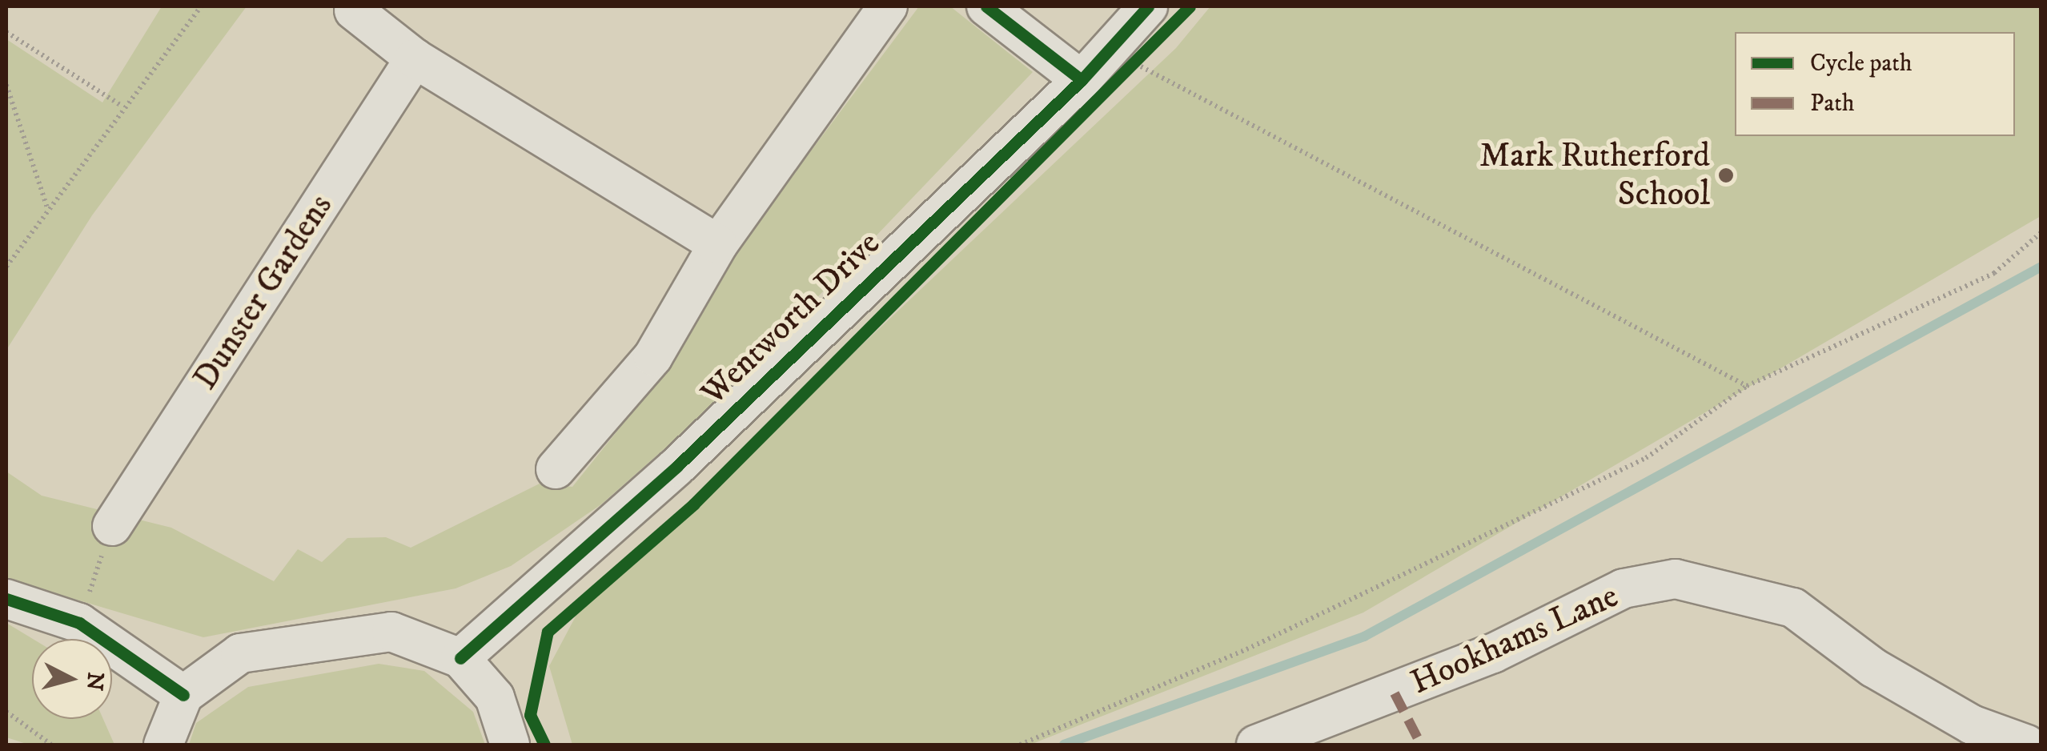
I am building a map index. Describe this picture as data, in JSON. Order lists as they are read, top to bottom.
{
  "streets": {
    "street": ["Dunster Gardens", "Wentworth Drive", "Hookhams Lane"]
  },
  "places": ["Mark Rutherford School"],
  "legend": ["Cycle path", "Path"],
  "north": "right"
}
